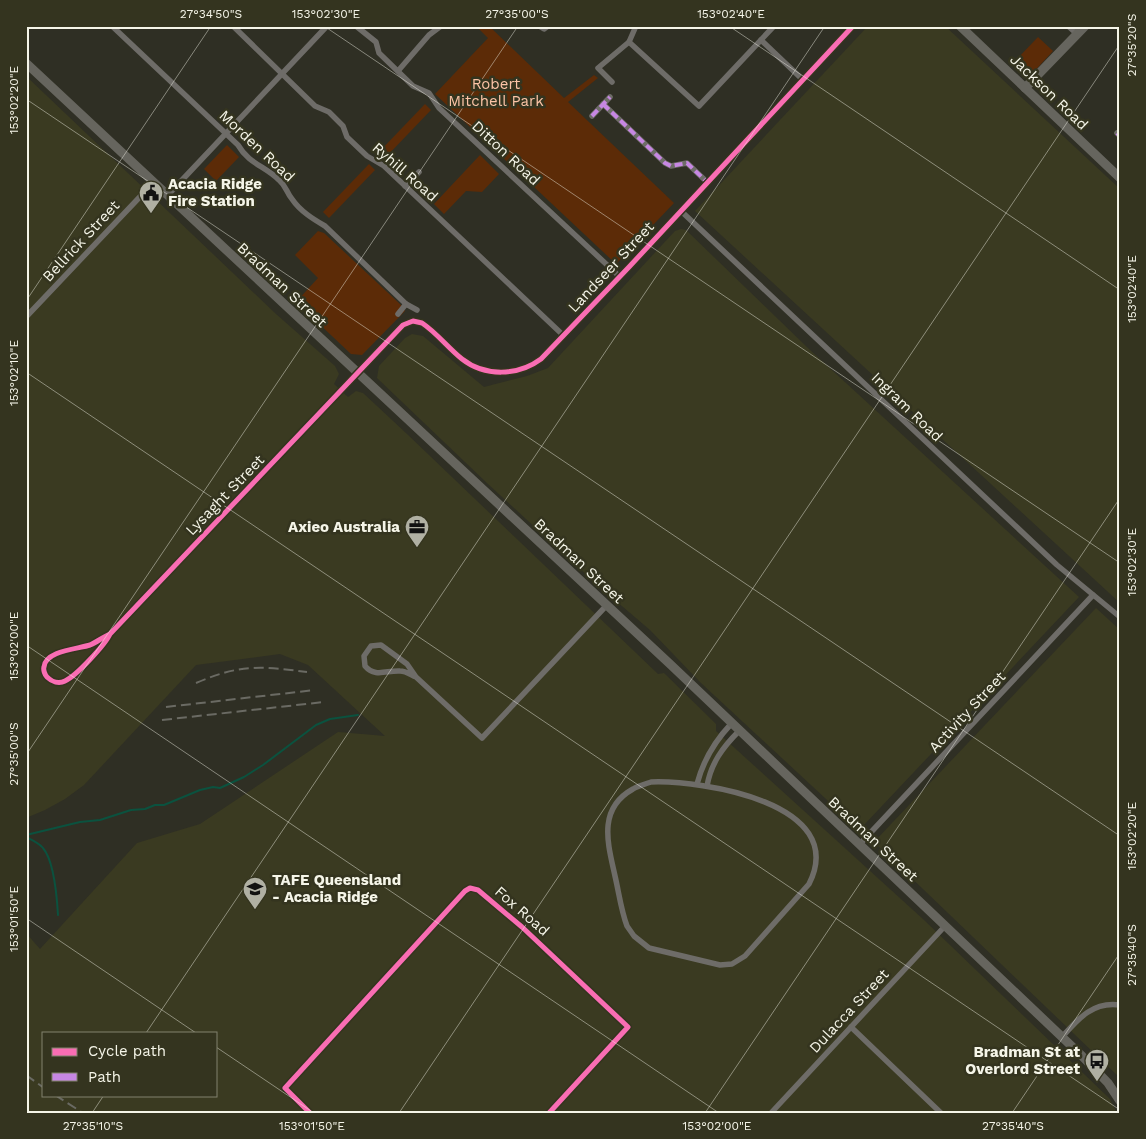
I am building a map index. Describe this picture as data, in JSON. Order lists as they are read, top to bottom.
{
  "streets": {
    "main road": ["Jackson Road", "Bradman Street"],
    "street": [
      "Morden Road",
      "Ditton Road",
      "Ryhill Road",
      "Bellrick Street",
      "Landseer Street",
      "Ingram Road",
      "Lysaght Street",
      "Activity Street",
      "Fox Road",
      "Dulacca Street"
    ]
  },
  "crossings": [
    ["Ditton Road", "Landseer Street"],
    ["Ryhill Road", "Landseer Street"],
    ["Bellrick Street", "Bradman Street"],
    ["Landseer Street", "Bradman Street"],
    ["Landseer Street", "Ingram Road"],
    ["Landseer Street", "Lysaght Street"],
    ["Bradman Street", "Lysaght Street"],
    ["Bradman Street", "Activity Street"],
    ["Bradman Street", "Dulacca Street"],
    ["Ingram Road", "Activity Street"]
  ],
  "parks": ["Robert Mitchell Park"],
  "places": {
    "public building": ["Acacia Ridge Fire Station"],
    "office": ["Axieo Australia"],
    "school or university": ["TAFE Queensland - Acacia Ridge"],
    "bus stop": ["Bradman St at Overlord Street"]
  },
  "legend": ["Cycle path", "Path"],
  "coordinates": [
    "27°34'50\"S",
    "153°02'30\"E",
    "27°35'00\"S",
    "153°02'40\"E",
    "27°35'20\"S",
    "153°02'20\"E",
    "153°02'10\"E",
    "153°02'00\"E",
    "153°01'50\"E",
    "27°35'40\"S",
    "27°35'10\"S"
  ]
}
